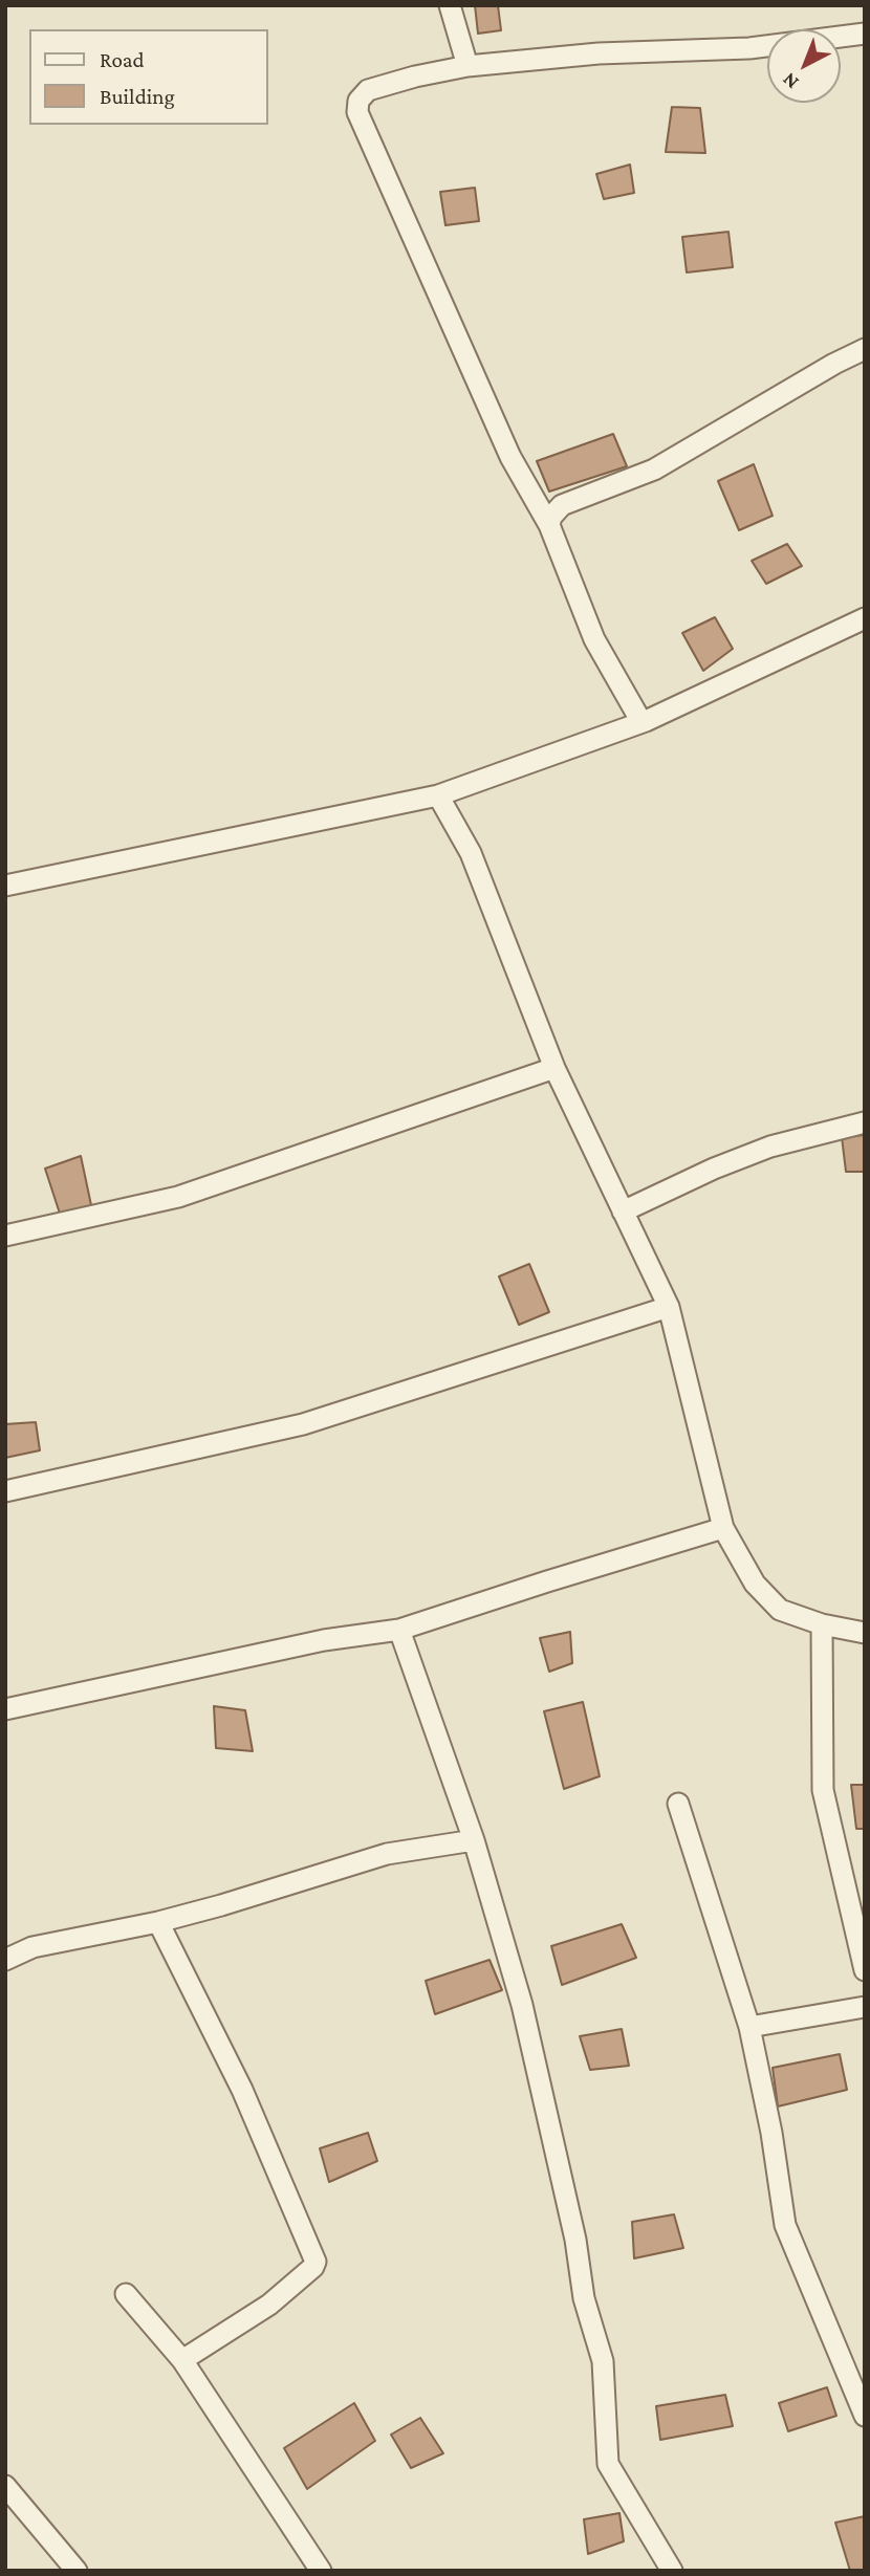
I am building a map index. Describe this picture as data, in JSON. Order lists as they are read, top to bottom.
{
  "legend": ["Road", "Building"],
  "north": "bottom left"
}
